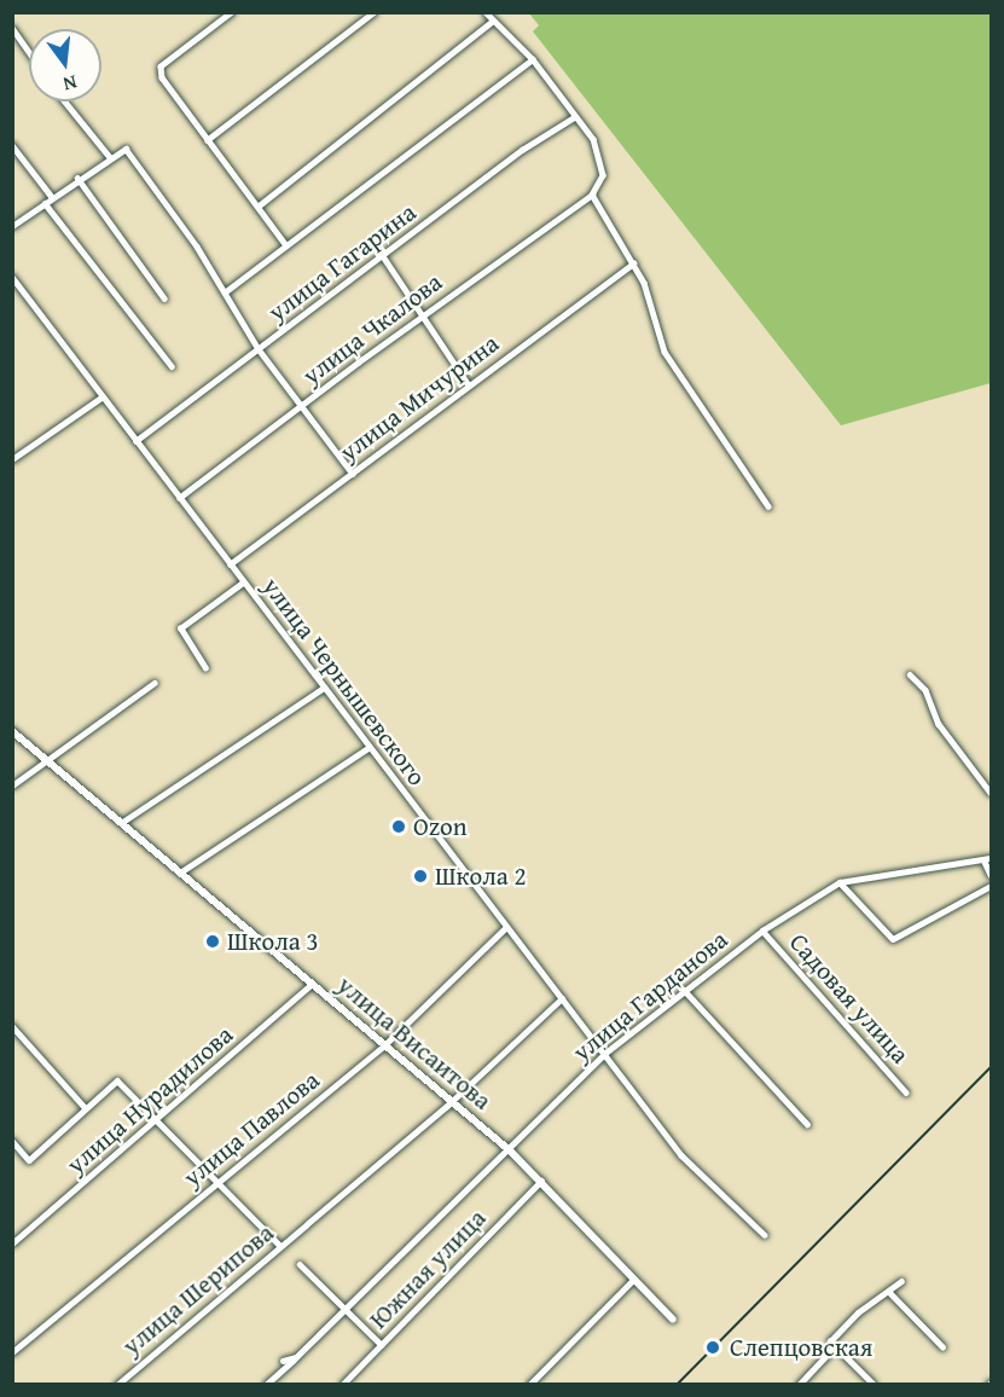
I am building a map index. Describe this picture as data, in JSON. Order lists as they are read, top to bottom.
{
  "streets": {
    "street": [
      "улица Гагарина",
      "улица Чкалова",
      "улица Мичурина",
      "улица Чернышевского",
      "улица Гарданова",
      "Садовая улица",
      "улица Висаитова",
      "улица Нурадилова",
      "улица Павлова",
      "Южная улица",
      "улица Шерипова"
    ]
  },
  "crossings": [
    ["улица Гагарина", "улица Чернышевского"],
    ["улица Чкалова", "улица Чернышевского"],
    ["улица Мичурина", "улица Чернышевского"],
    ["улица Чернышевского", "улица Гарданова"],
    ["улица Чернышевского", "улица Павлова"],
    ["улица Чернышевского", "улица Шерипова"],
    ["улица Гарданова", "Садовая улица"],
    ["улица Гарданова", "улица Висаитова"],
    ["улица Висаитова", "улица Нурадилова"],
    ["улица Висаитова", "улица Павлова"],
    ["улица Висаитова", "Южная улица"],
    ["улица Висаитова", "улица Шерипова"]
  ],
  "places": [
    "Ozon",
    "Школа 2",
    "Школа 3",
    "Слепцовская"
  ],
  "north": "bottom"
}
